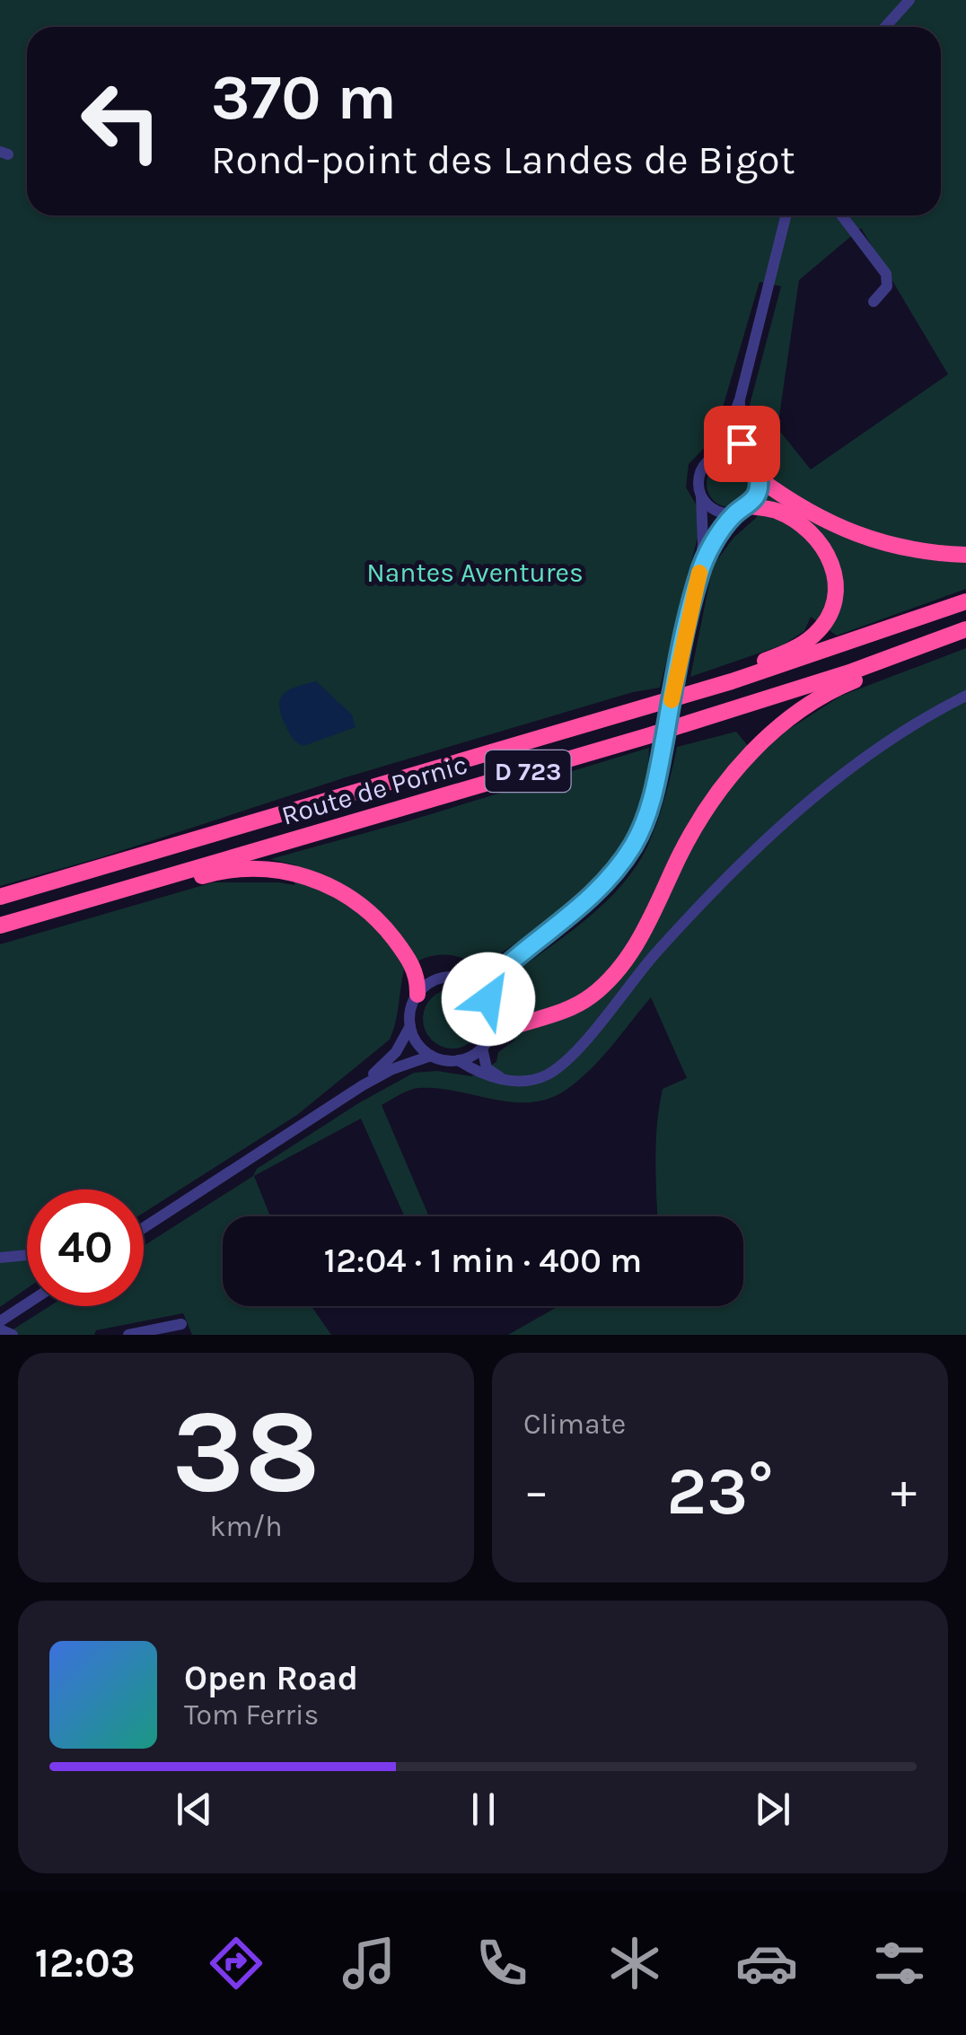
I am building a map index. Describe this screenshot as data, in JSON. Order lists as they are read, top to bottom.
{
  "streets": {
    "highway": ["D 723", "Route de Pornic"]
  },
  "parks": ["Nantes Aventures"],
  "page": {
    "turn": ["370 m", "Rond-point des Landes de Bigot"],
    "limit": "40",
    "trip": "12:04 · 1 min · 400 m",
    "tile": [
      ["38", "km/h"],
      "Climate"
    ],
    "heat": ["−", "23°", "+"],
    "song": ["Open Road", "Tom Ferris"],
    "tabs": "12:03"
  }
}
